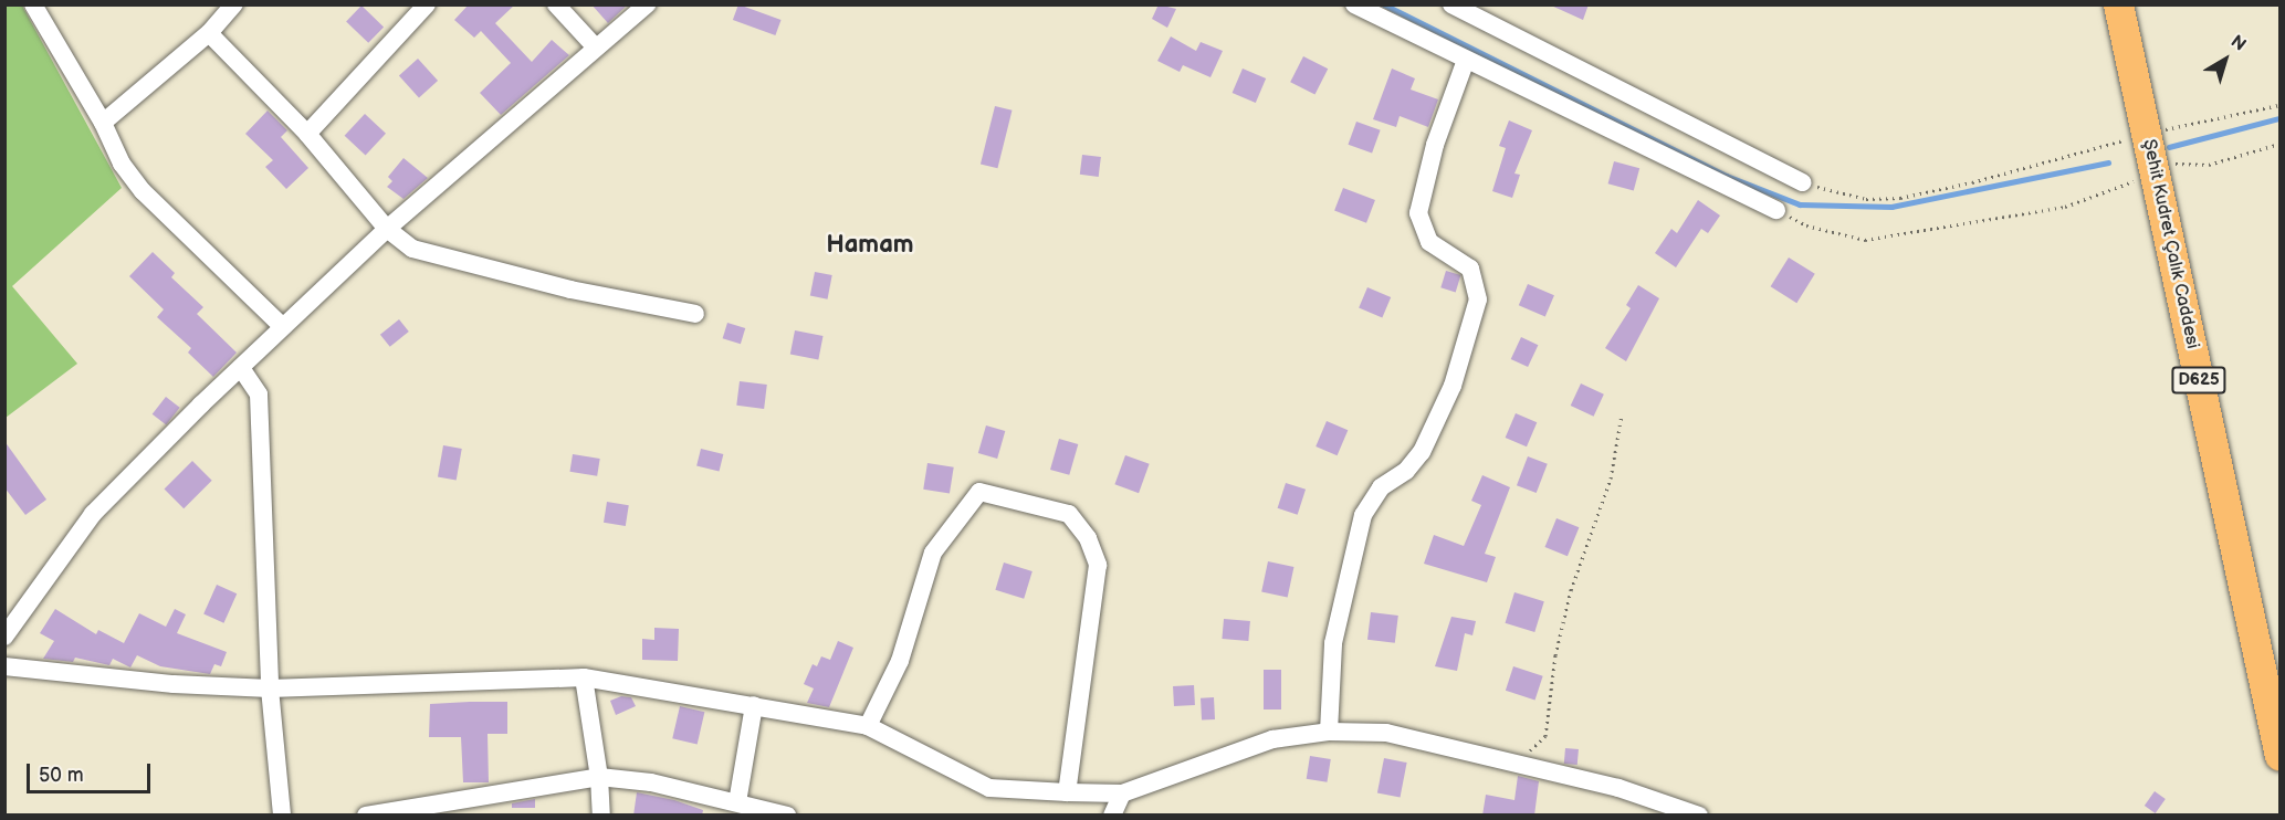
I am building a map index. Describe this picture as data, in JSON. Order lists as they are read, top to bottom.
{
  "streets": {
    "main road": ["Şehit Kudret Çalık Caddesi", "D625"]
  },
  "districts": ["Hamam"],
  "scale_bar": "50 m",
  "north": "top right"
}
